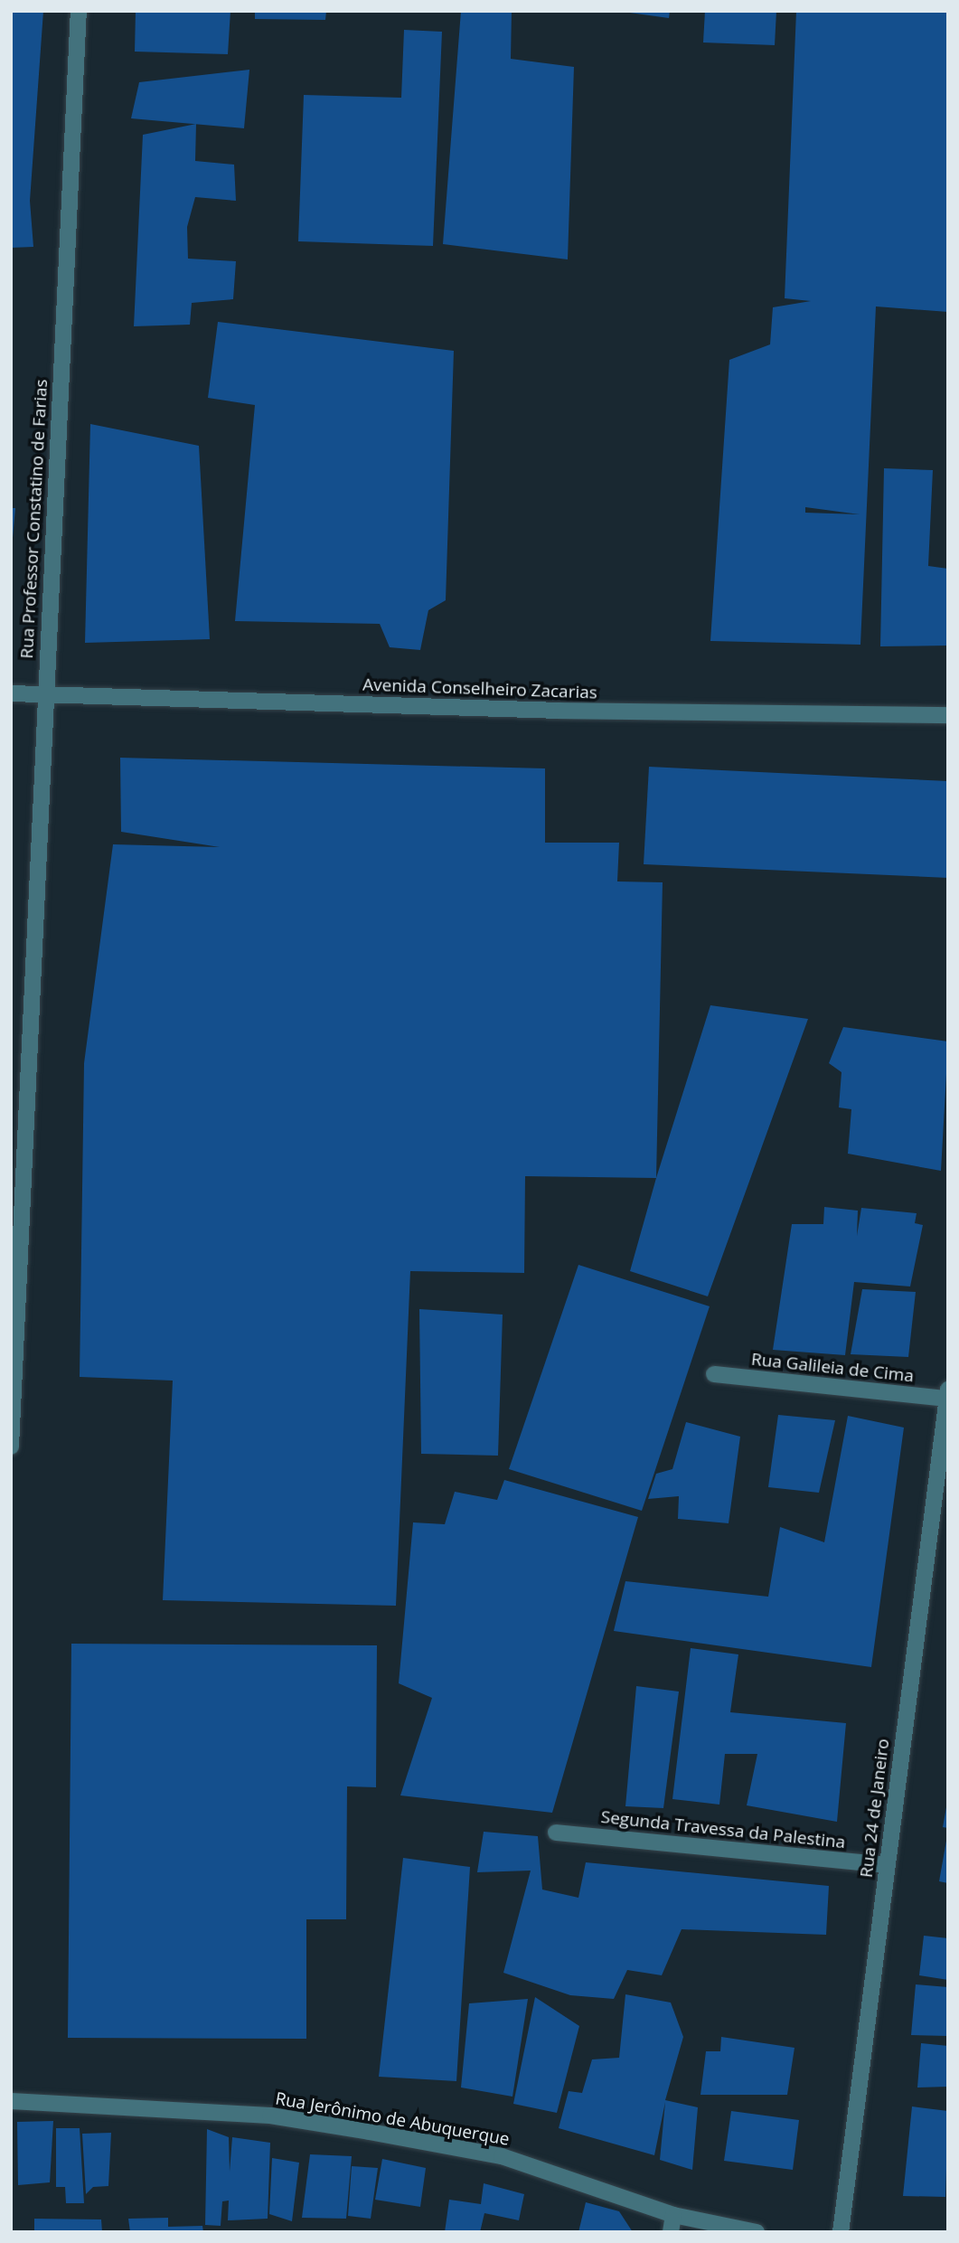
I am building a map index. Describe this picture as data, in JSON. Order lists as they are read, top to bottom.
{
  "streets": {
    "street": [
      "Rua Professor Constatino de Farias",
      "Avenida Conselheiro Zacarias",
      "Rua Galileia de Cima",
      "Rua 24 de Janeiro",
      "Segunda Travessa da Palestina",
      "Rua Jerônimo de Abuquerque"
    ]
  },
  "crossings": [
    ["Rua Professor Constatino de Farias", "Avenida Conselheiro Zacarias"],
    ["Rua Galileia de Cima", "Rua 24 de Janeiro"],
    ["Rua 24 de Janeiro", "Segunda Travessa da Palestina"]
  ]
}
